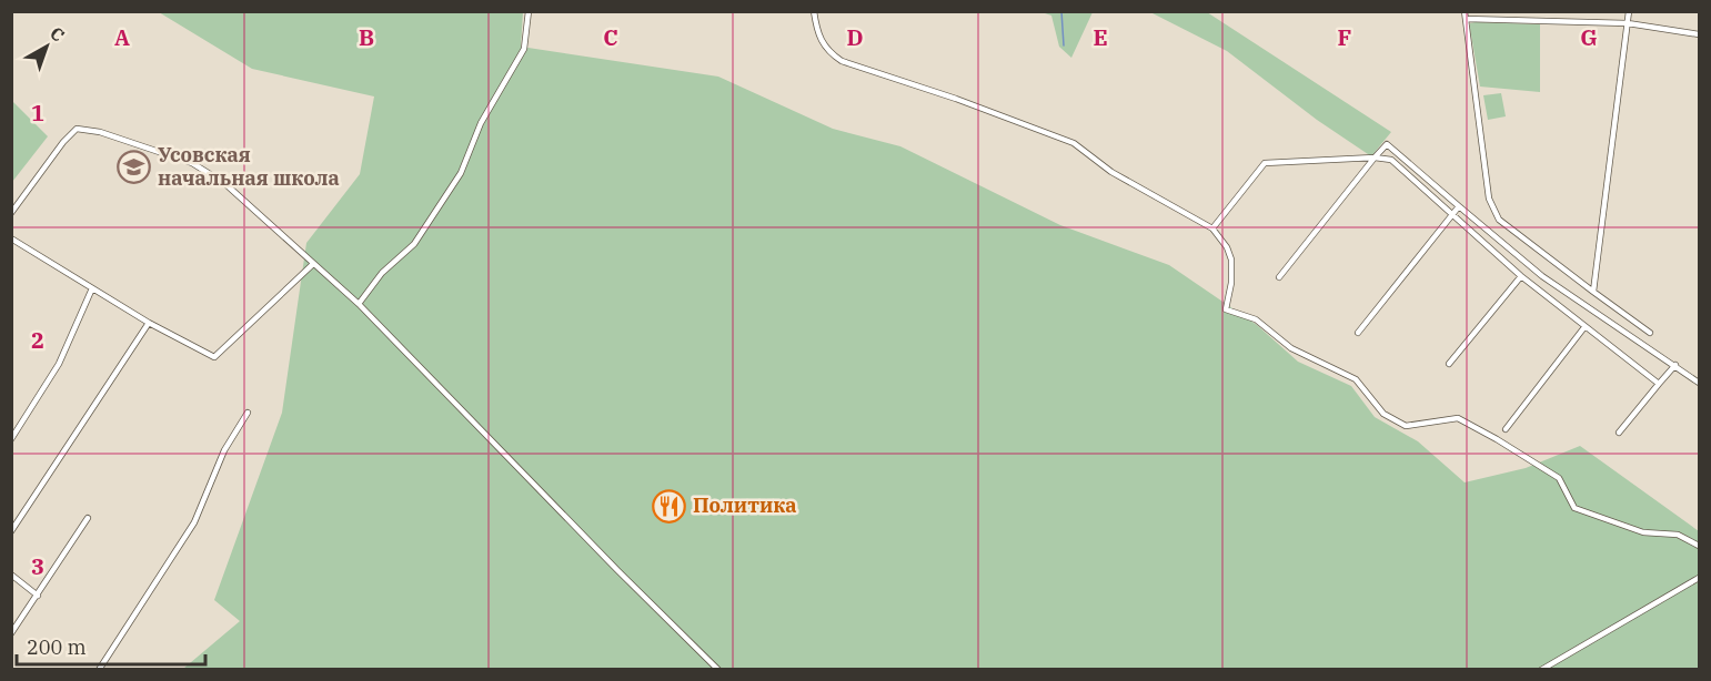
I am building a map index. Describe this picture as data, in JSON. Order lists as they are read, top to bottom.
{
  "places": {
    "school or university": ["Усовская начальная школа"],
    "restaurant": ["Политика"]
  },
  "scale_bar": "200 m",
  "north": "top right",
  "grid": {
    "columns": [
      "A",
      "B",
      "C",
      "D",
      "E",
      "F",
      "G"
    ],
    "rows": ["1", "2", "3"]
  }
}
